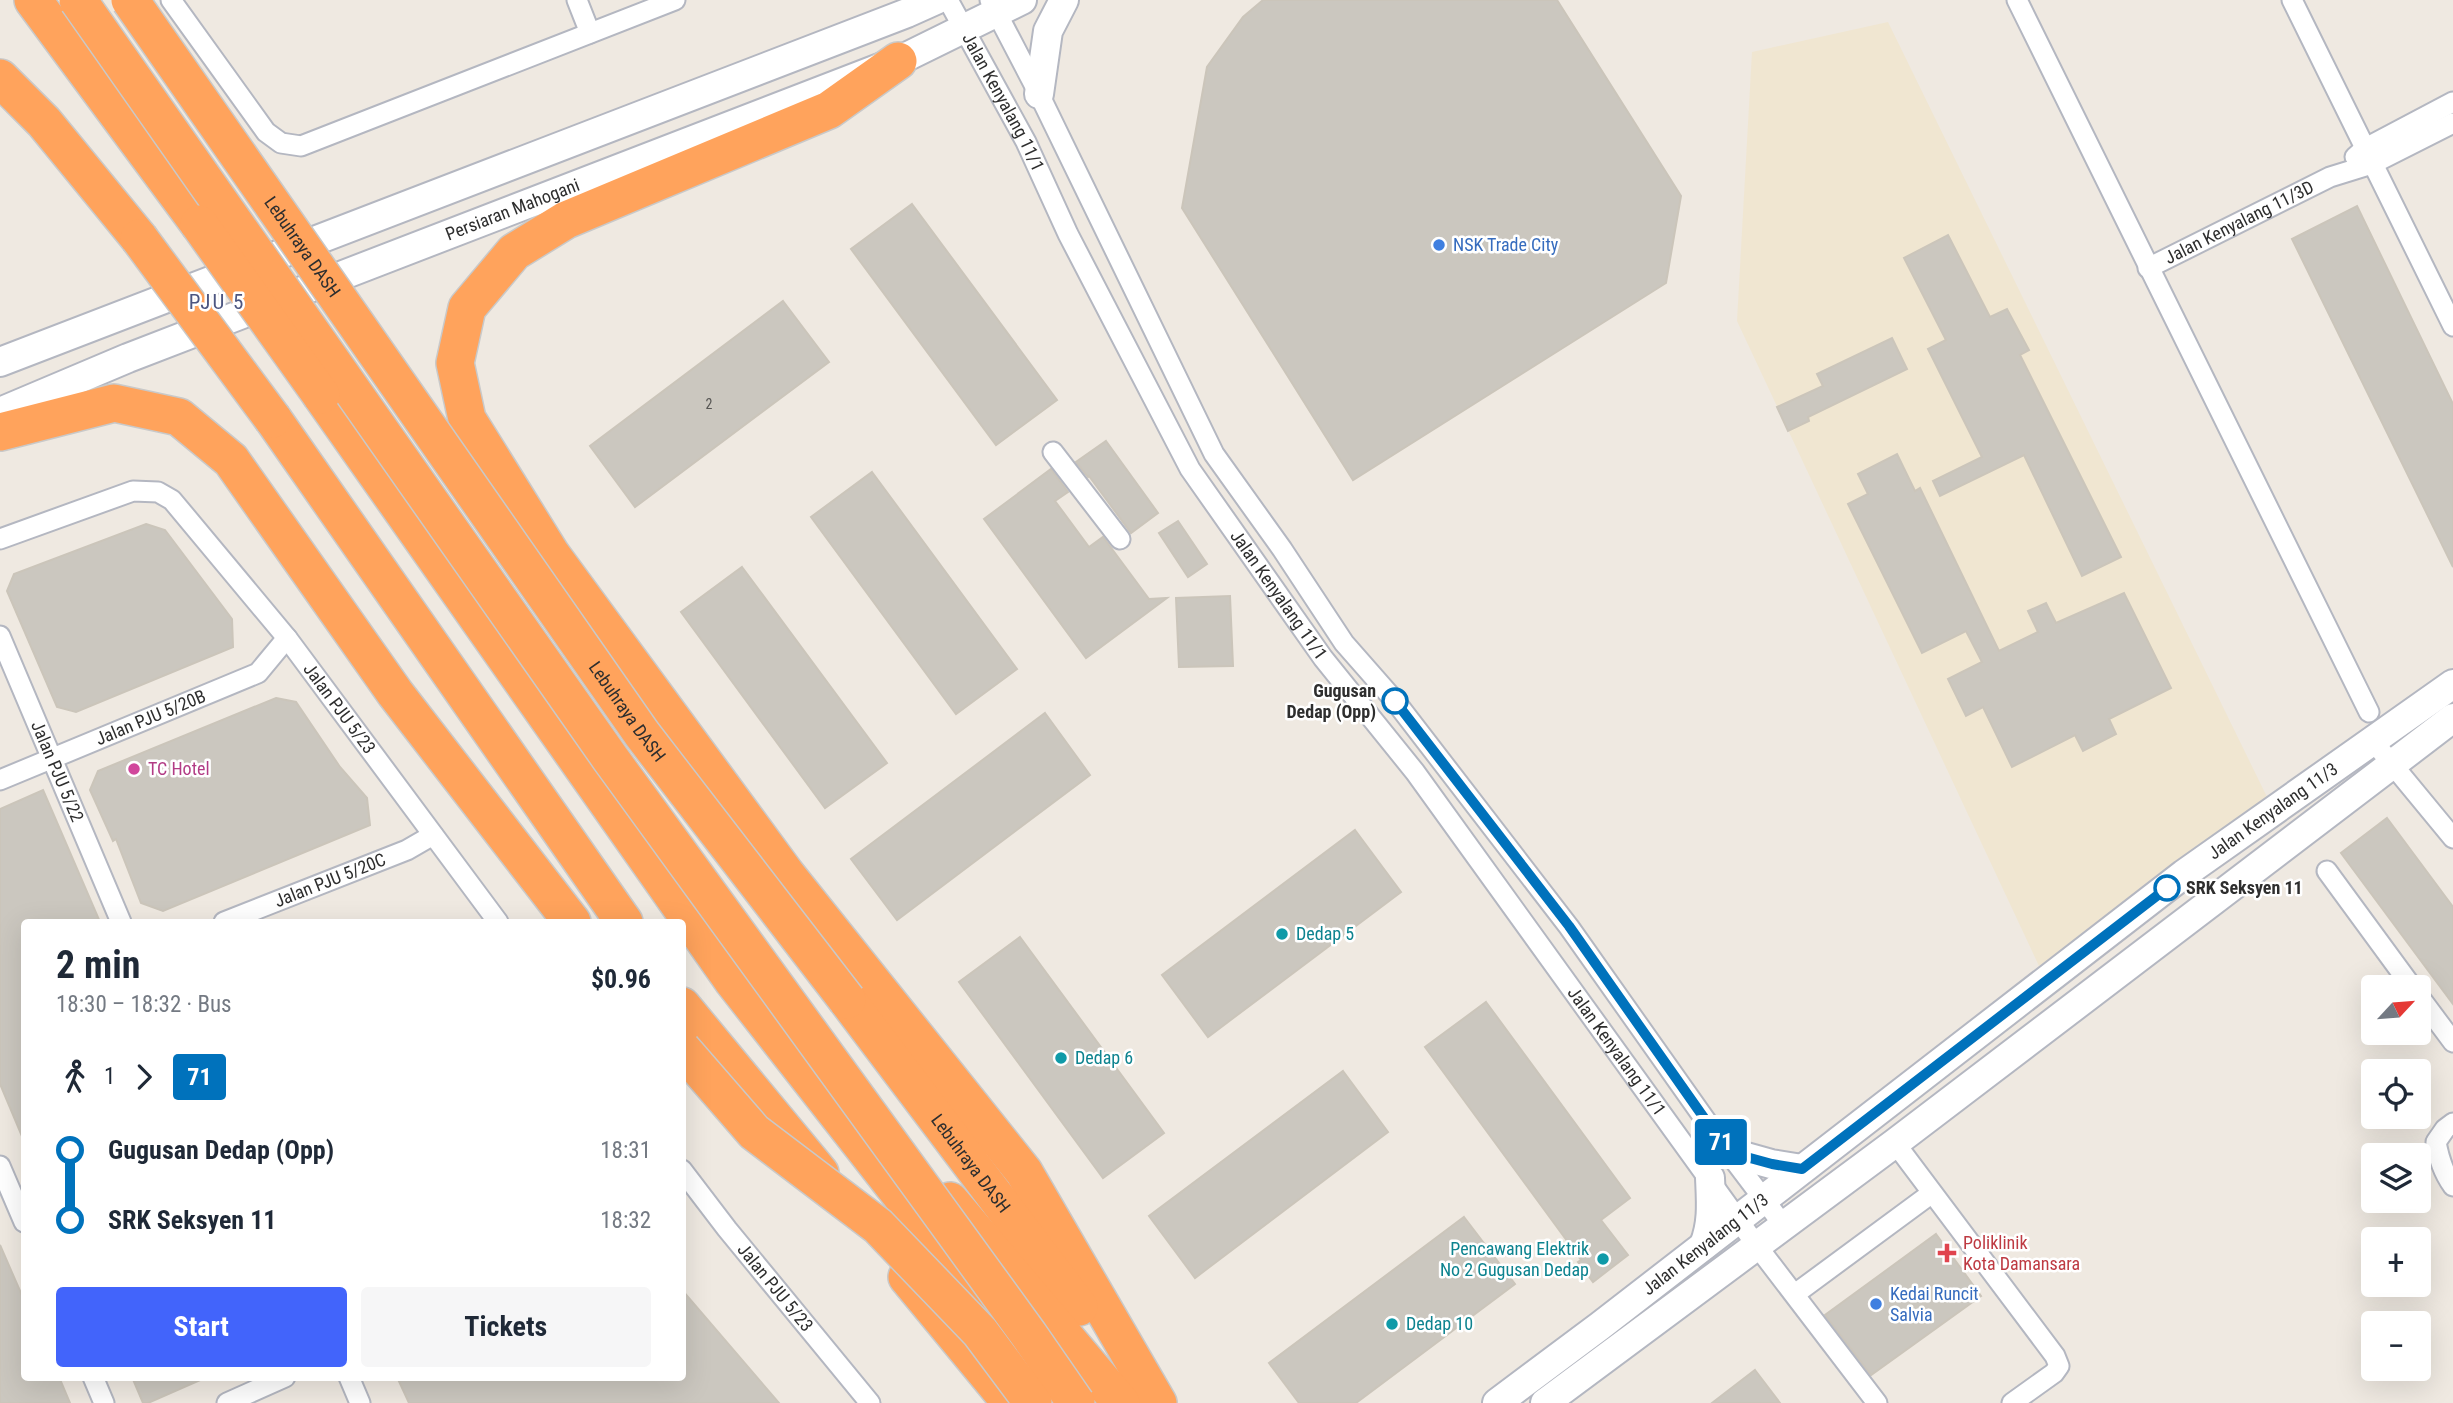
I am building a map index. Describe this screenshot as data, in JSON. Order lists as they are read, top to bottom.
{
  "streets": {
    "highway": ["Lebuhraya DASH"],
    "street": [
      "Jalan Kenyalang 11/1",
      "Persiaran Mahogani",
      "Jalan Kenyalang 11/3D",
      "Jalan PJU 5/23",
      "Jalan PJU 5/20B",
      "Jalan PJU 5/22",
      "Jalan Kenyalang 11/3",
      "Jalan PJU 5/20C"
    ]
  },
  "crossings": [
    ["Jalan Kenyalang 11/1", "Persiaran Mahogani"],
    ["Jalan Kenyalang 11/1", "Jalan Kenyalang 11/3"],
    ["Jalan PJU 5/23", "Jalan PJU 5/20B"],
    ["Jalan PJU 5/23", "Jalan PJU 5/20C"],
    ["Jalan PJU 5/20B", "Jalan PJU 5/22"]
  ],
  "districts": ["PJU 5"],
  "places": {
    "other": [
      "NSK Trade City",
      "Gugusan Dedap (Opp)",
      "TC Hotel",
      "SRK Seksyen 11",
      "Dedap 5",
      "Dedap 6",
      "Pencawang Elektrik No 2 Gugusan Dedap",
      "Kedai Runcit Salvia",
      "Dedap 10"
    ],
    "health": ["Poliklinik Kota Damansara"]
  },
  "lines": ["bus line 71"],
  "house_numbers": ["2"],
  "north": "top right",
  "page": {
    "on_map": "71",
    "heading": ["2 min", "18:30 – 18:32 · Bus", "$0.96"],
    "map_buttons": ["+", "−"],
    "legs": ["1", "71"],
    "list": [
      {
        "name": "Gugusan Dedap (Opp)",
        "value": "18:31"
      },
      {
        "name": "SRK Seksyen 11",
        "value": "18:32"
      }
    ],
    "buttons": ["Start", "Tickets"]
  }
}
